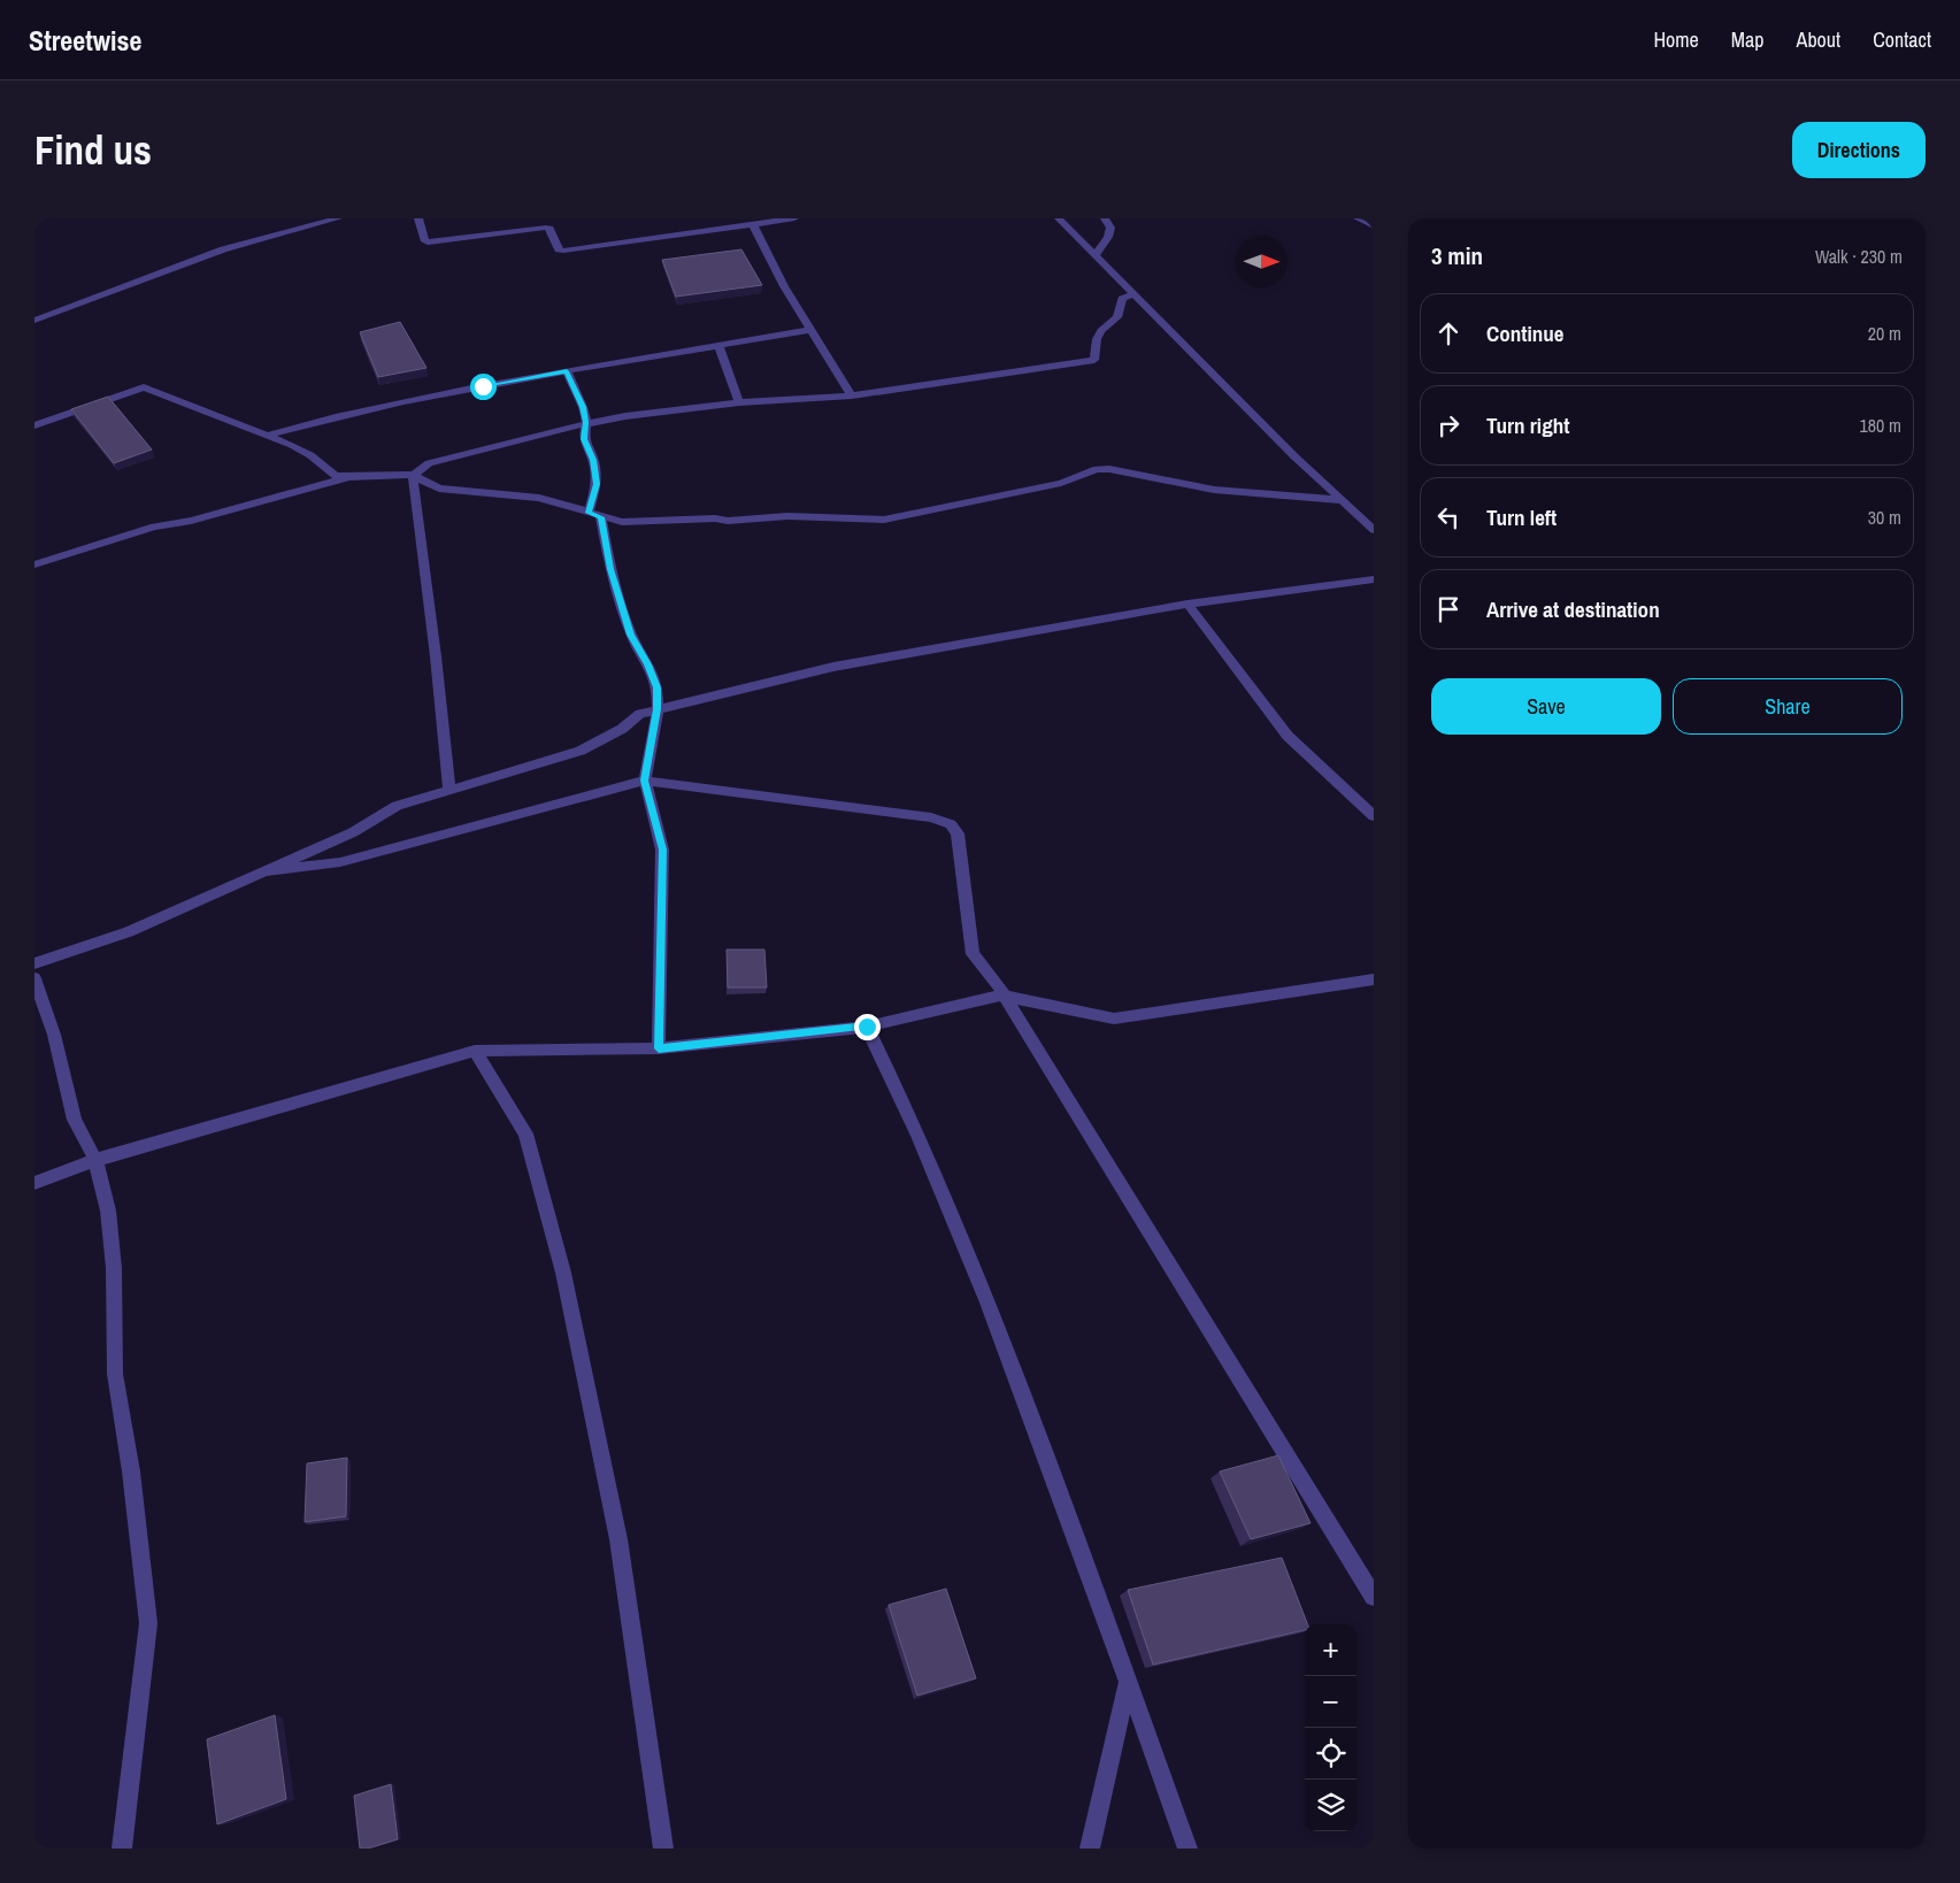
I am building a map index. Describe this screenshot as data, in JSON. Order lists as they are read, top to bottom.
{
  "north": "right",
  "page": {
    "header": "Streetwise",
    "nav": [
      "Home",
      "Map",
      "About",
      "Contact"
    ],
    "buttons": [
      "Directions",
      ["Save", "Share"]
    ],
    "title": "Find us",
    "heading": ["3 min", "Walk · 230 m"],
    "list": [
      ["Continue", "20 m"],
      ["Turn right", "180 m"],
      ["Turn left", "30 m"],
      "Arrive at destination"
    ],
    "map_buttons": ["+", "−"]
  }
}
